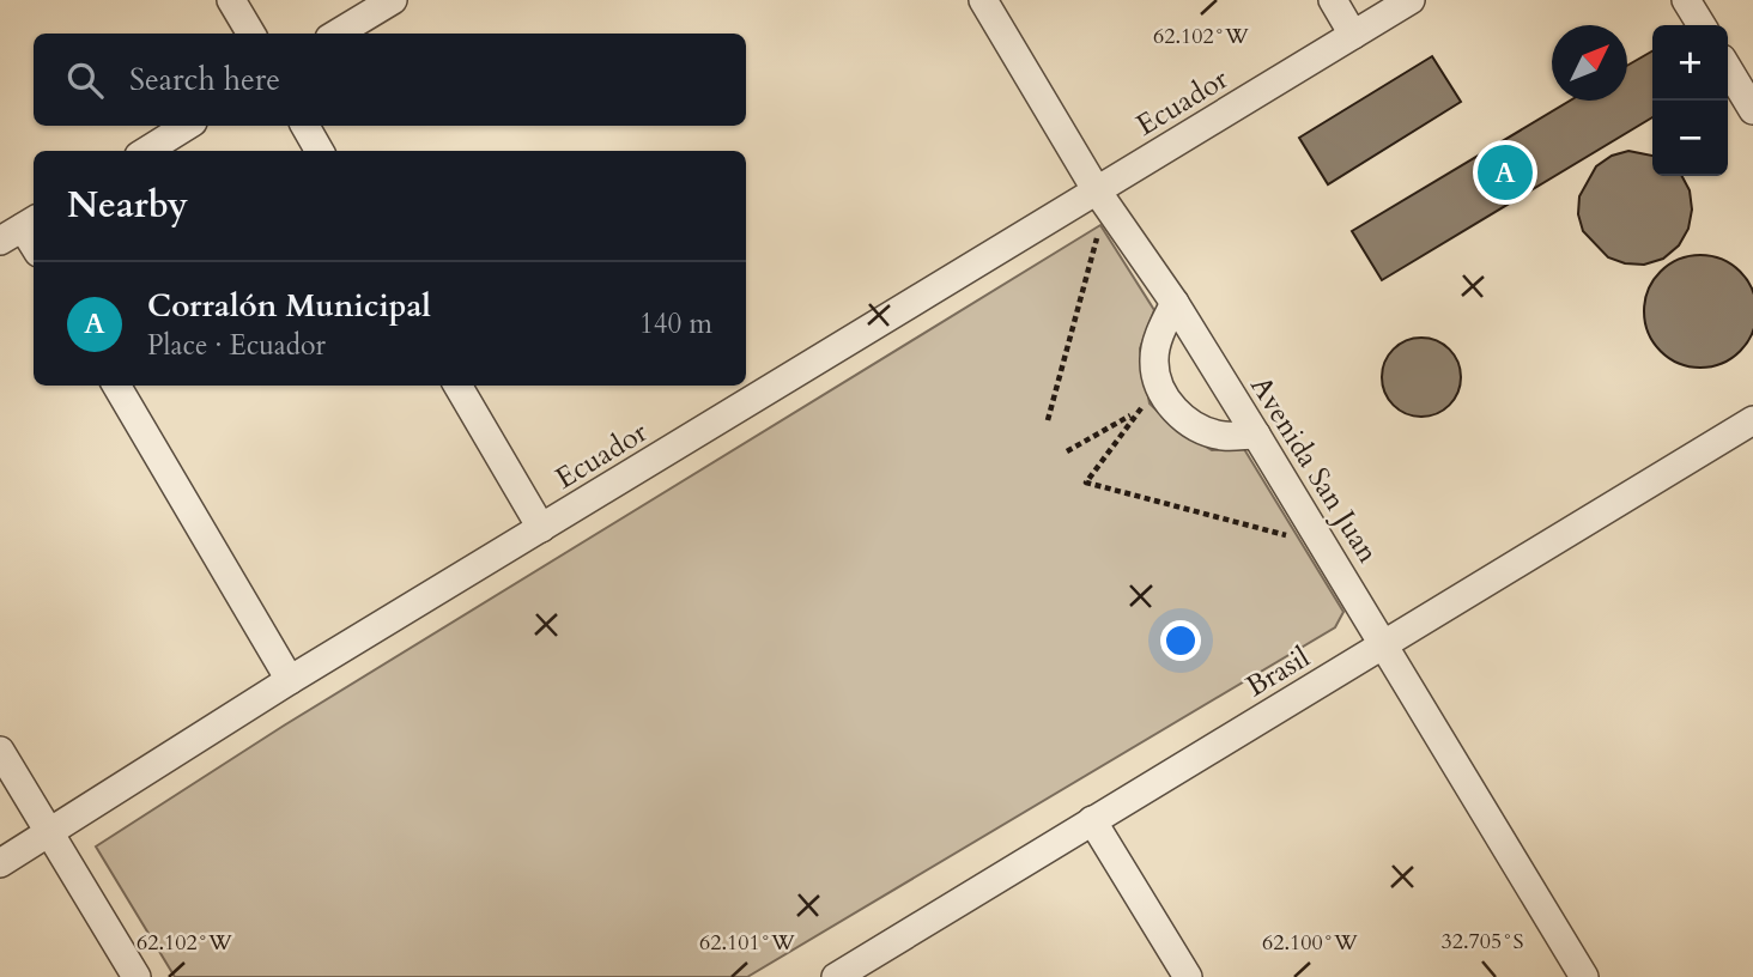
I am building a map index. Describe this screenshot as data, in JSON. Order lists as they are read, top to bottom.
{
  "streets": {
    "street": ["Ecuador", "Avenida San Juan", "Brasil"]
  },
  "crossings": [
    ["Ecuador", "Avenida San Juan"],
    ["Avenida San Juan", "Brasil"]
  ],
  "north": "top right",
  "page": {
    "map_buttons": ["+", "−"],
    "search": "Search here",
    "pins": "A",
    "heading": "Nearby",
    "list": [
      {
        "mark": "A",
        "name": "Corralón Municipal",
        "note": "Place · Ecuador",
        "value": "140 m"
      }
    ]
  },
  "coordinates": [
    "62.102°W",
    "32.705°S",
    "62.101°W",
    "62.100°W"
  ]
}
